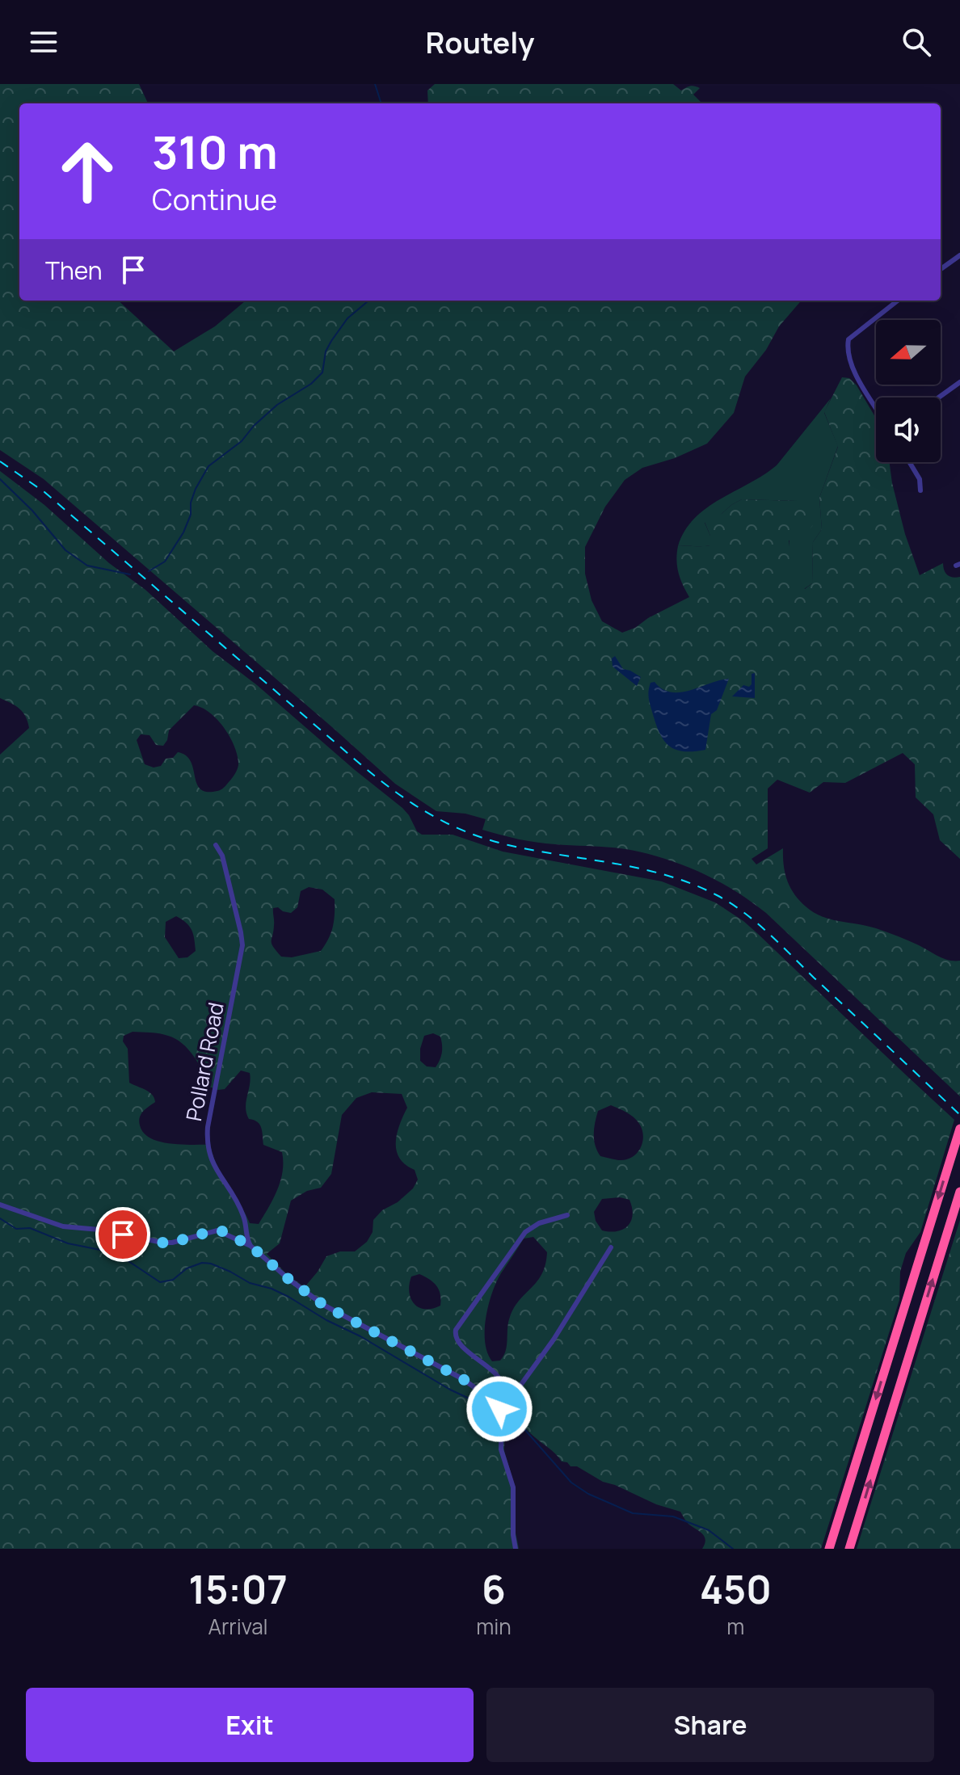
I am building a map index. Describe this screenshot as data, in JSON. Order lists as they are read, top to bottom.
{
  "streets": {
    "street": ["Pollard Road"]
  },
  "north": "left",
  "page": {
    "header": "Routely",
    "turn": ["310 m", "Continue"],
    "then": "Then",
    "eta": [
      "15:07",
      "Arrival",
      "6",
      "min",
      "450",
      "m"
    ],
    "buttons": ["Exit", "Share"]
  }
}
